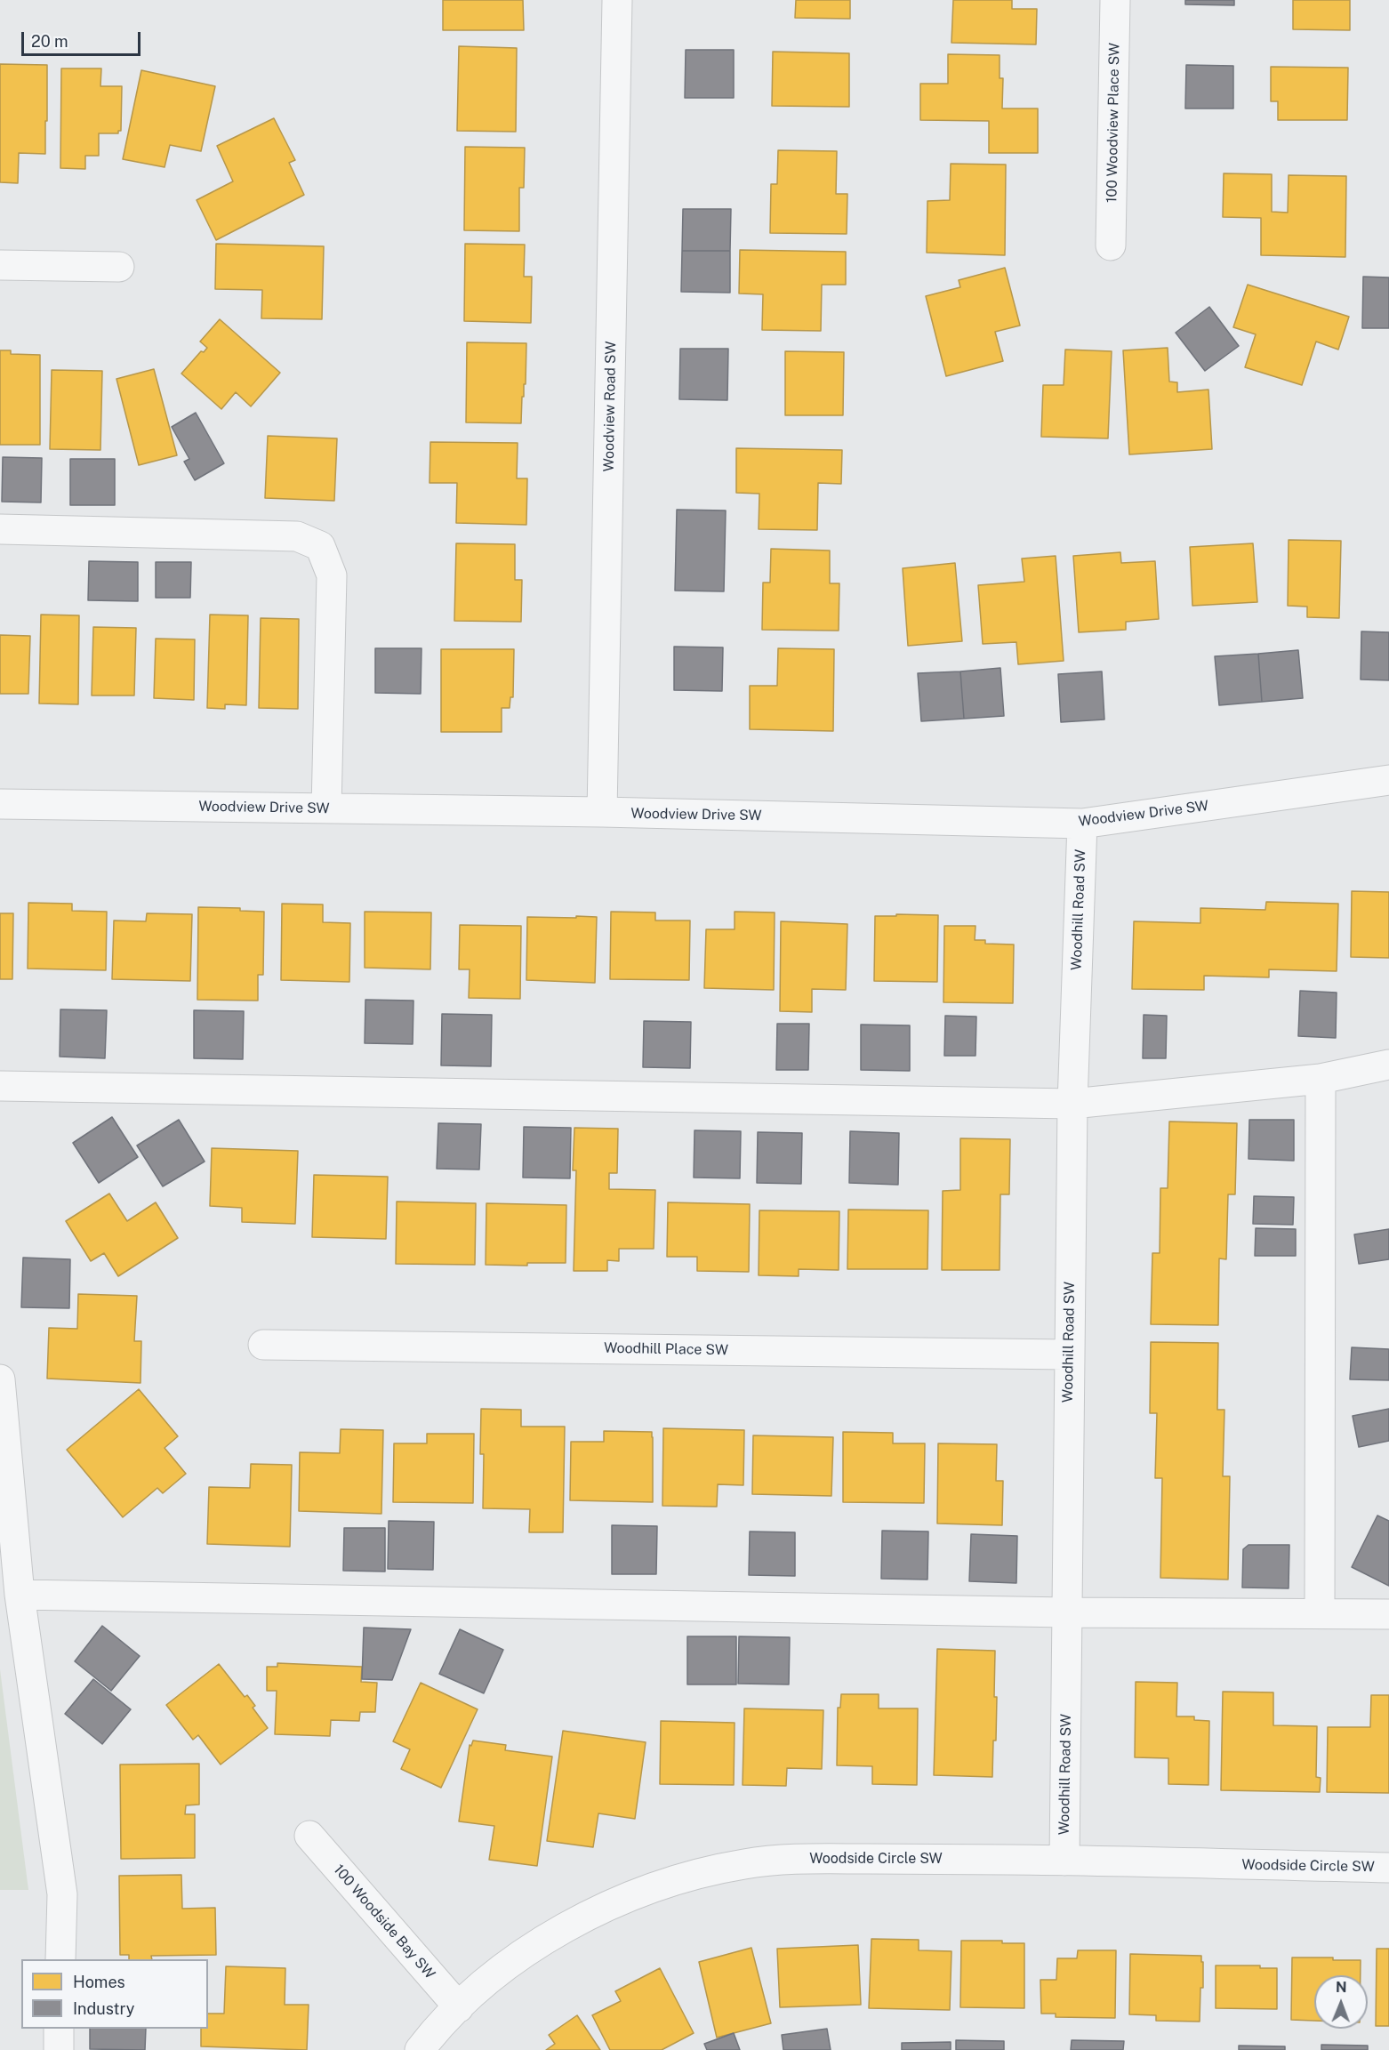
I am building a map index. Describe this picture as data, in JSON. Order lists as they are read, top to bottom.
{
  "streets": {
    "street": [
      "100 Woodview Place SW",
      "Woodview Road SW",
      "Woodview Drive SW",
      "Woodhill Road SW",
      "Woodhill Place SW",
      "Woodside Circle SW",
      "100 Woodside Bay SW"
    ]
  },
  "crossings": [
    ["Woodview Road SW", "Woodview Drive SW"],
    ["Woodview Drive SW", "Woodhill Road SW"],
    ["Woodhill Road SW", "Woodhill Place SW"],
    ["Woodhill Road SW", "Woodside Circle SW"],
    ["Woodside Circle SW", "100 Woodside Bay SW"]
  ],
  "legend": ["Homes", "Industry"],
  "scale_bar": "20 m",
  "north": "top"
}
